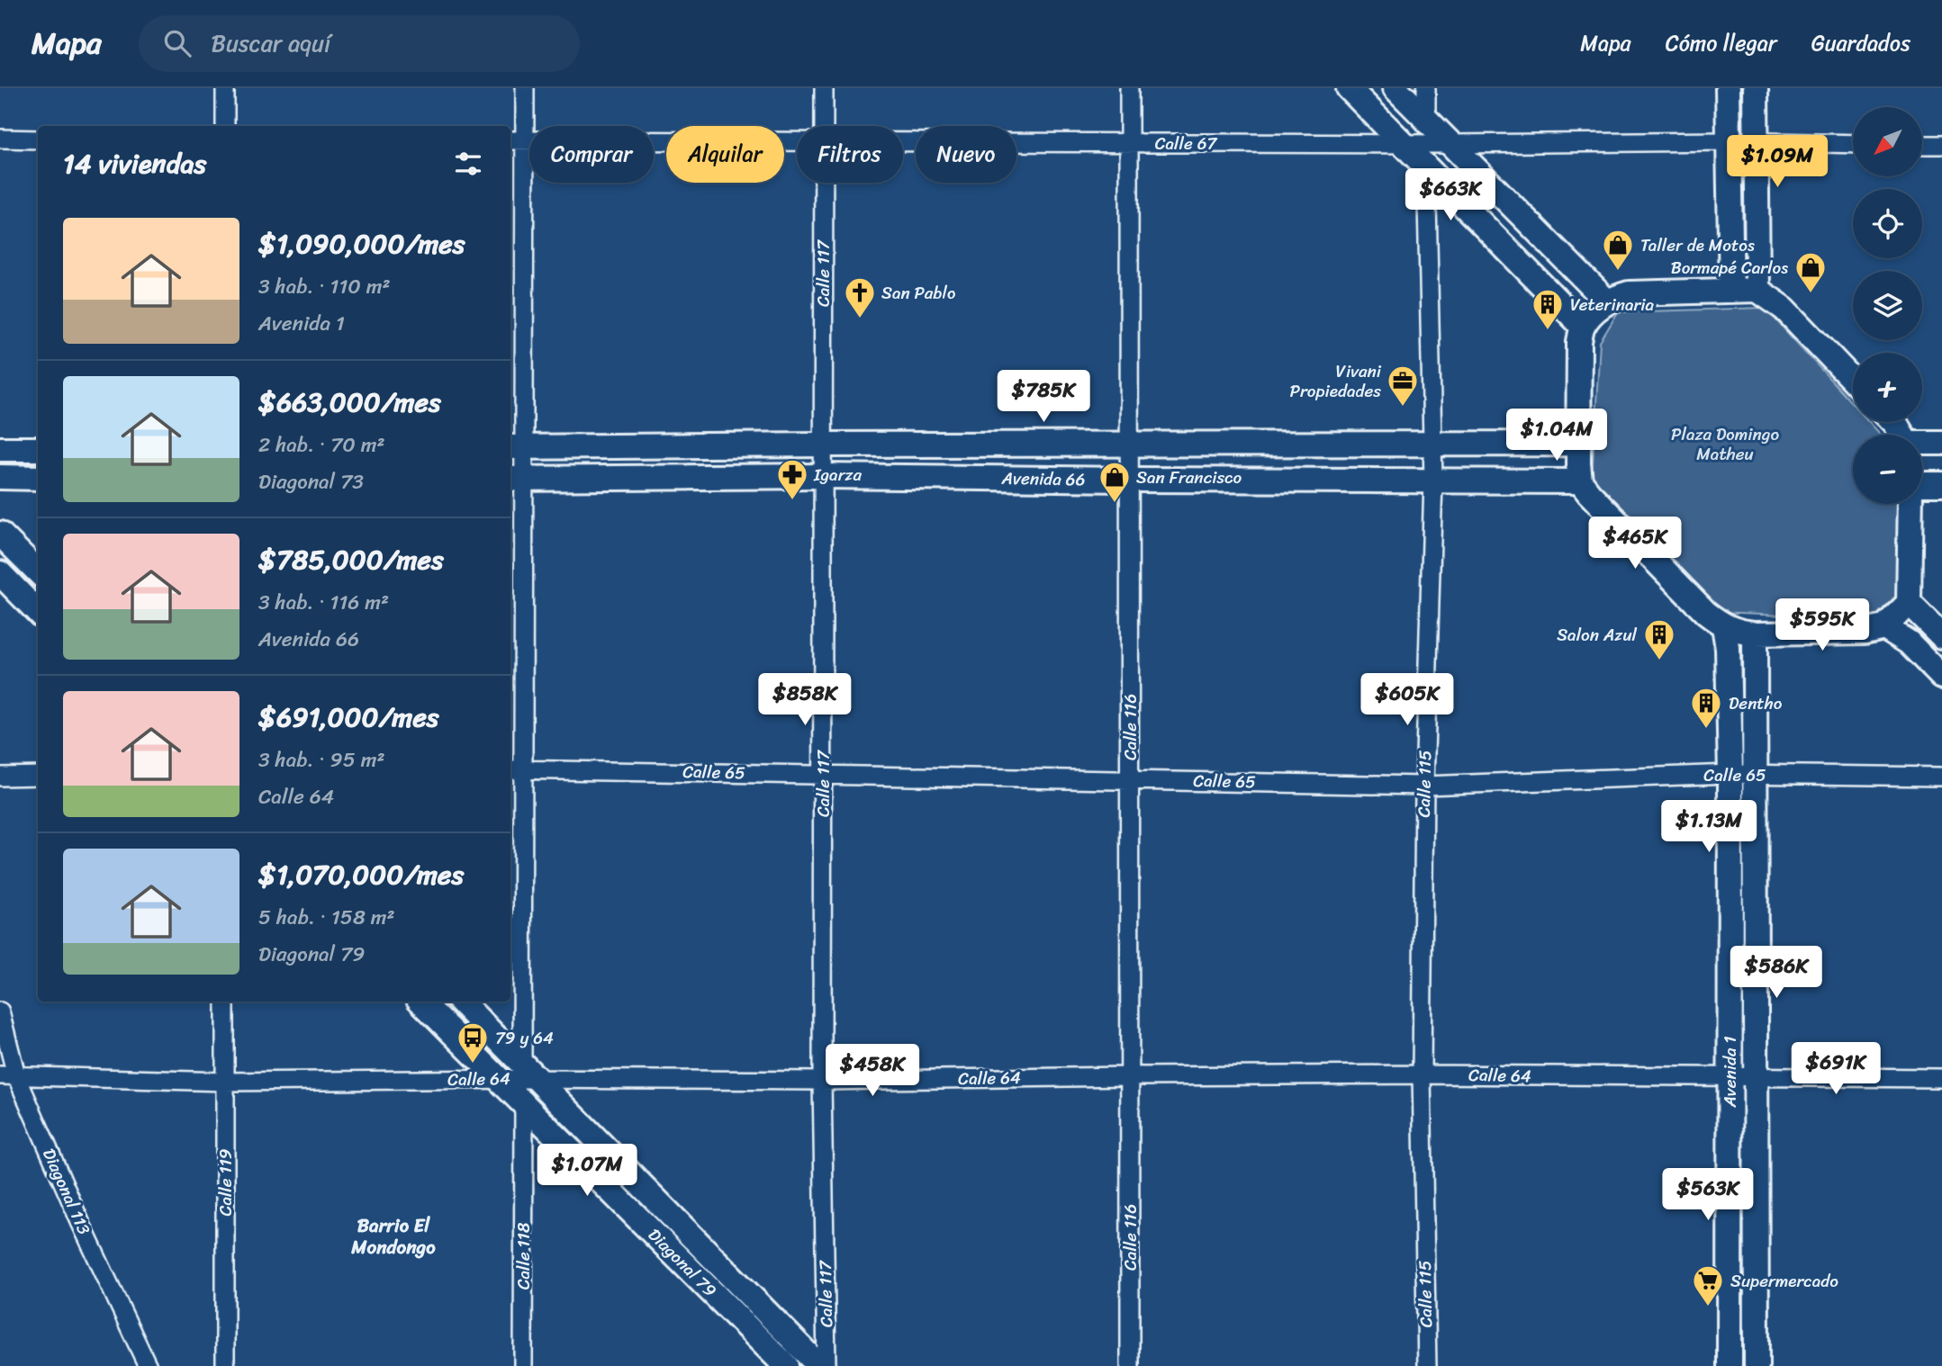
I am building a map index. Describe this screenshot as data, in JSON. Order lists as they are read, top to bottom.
{
  "streets": {
    "main road": ["Avenida 66", "Avenida 1", "Diagonal 79"],
    "street": [
      "Calle 67",
      "Calle 117",
      "Calle 116",
      "Calle 65",
      "Calle 115",
      "Calle 64",
      "Calle 119",
      "Diagonal 113",
      "Calle 118"
    ]
  },
  "crossings": [
    ["Calle 67", "Calle 116"],
    ["Calle 67", "Calle 115"],
    ["Calle 67", "Calle 118"],
    ["Calle 117", "Avenida 66"],
    ["Calle 117", "Calle 65"],
    ["Calle 117", "Calle 64"],
    ["Avenida 66", "Calle 116"],
    ["Avenida 66", "Calle 115"],
    ["Avenida 66", "Calle 118"],
    ["Calle 116", "Calle 65"],
    ["Calle 116", "Calle 64"],
    ["Calle 65", "Calle 115"],
    ["Calle 65", "Avenida 1"],
    ["Calle 65", "Calle 118"],
    ["Calle 115", "Calle 64"],
    ["Avenida 1", "Calle 64"],
    ["Calle 64", "Calle 119"],
    ["Calle 64", "Diagonal 113"],
    ["Calle 64", "Calle 118"],
    ["Calle 64", "Diagonal 79"],
    ["Calle 118", "Diagonal 79"]
  ],
  "districts": ["Barrio El Mondongo"],
  "parks": ["Plaza Domingo Matheu"],
  "places": {
    "shop": ["Taller de Motos", "Bormapé Carlos", "San Francisco"],
    "church": ["San Pablo"],
    "building": ["Veterinaria", "Salon Azul", "Dentho"],
    "office": ["Vivani Propiedades"],
    "pharmacy": ["Igarza"],
    "bus stop": ["79 y 64"],
    "supermarket": ["Supermercado"]
  },
  "north": "bottom left",
  "page": {
    "header": "Mapa",
    "search": "Buscar aquí",
    "nav": ["Mapa", "Cómo llegar", "Guardados"],
    "map_buttons": ["+", "−"],
    "chip": [
      "Comprar",
      "Alquilar",
      "Filtros",
      "Nuevo"
    ],
    "heading": "14 viviendas",
    "price": [
      "$1.09M",
      "$663K",
      "$785K",
      "$1.04M",
      "$465K",
      "$595K",
      "$858K",
      "$605K",
      "$1.13M",
      "$586K",
      "$691K",
      "$458K",
      "$1.07M",
      "$563K"
    ],
    "list": [
      {
        "name": "$1,090,000/mes",
        "note": "3 hab. · 110 m² · Avenida 1"
      },
      {
        "name": "$663,000/mes",
        "note": "2 hab. · 70 m² · Diagonal 73"
      },
      {
        "name": "$785,000/mes",
        "note": "3 hab. · 116 m² · Avenida 66"
      },
      {
        "name": "$691,000/mes",
        "note": "3 hab. · 95 m² · Calle 64"
      },
      {
        "name": "$1,070,000/mes",
        "note": "5 hab. · 158 m² · Diagonal 79"
      }
    ]
  }
}
